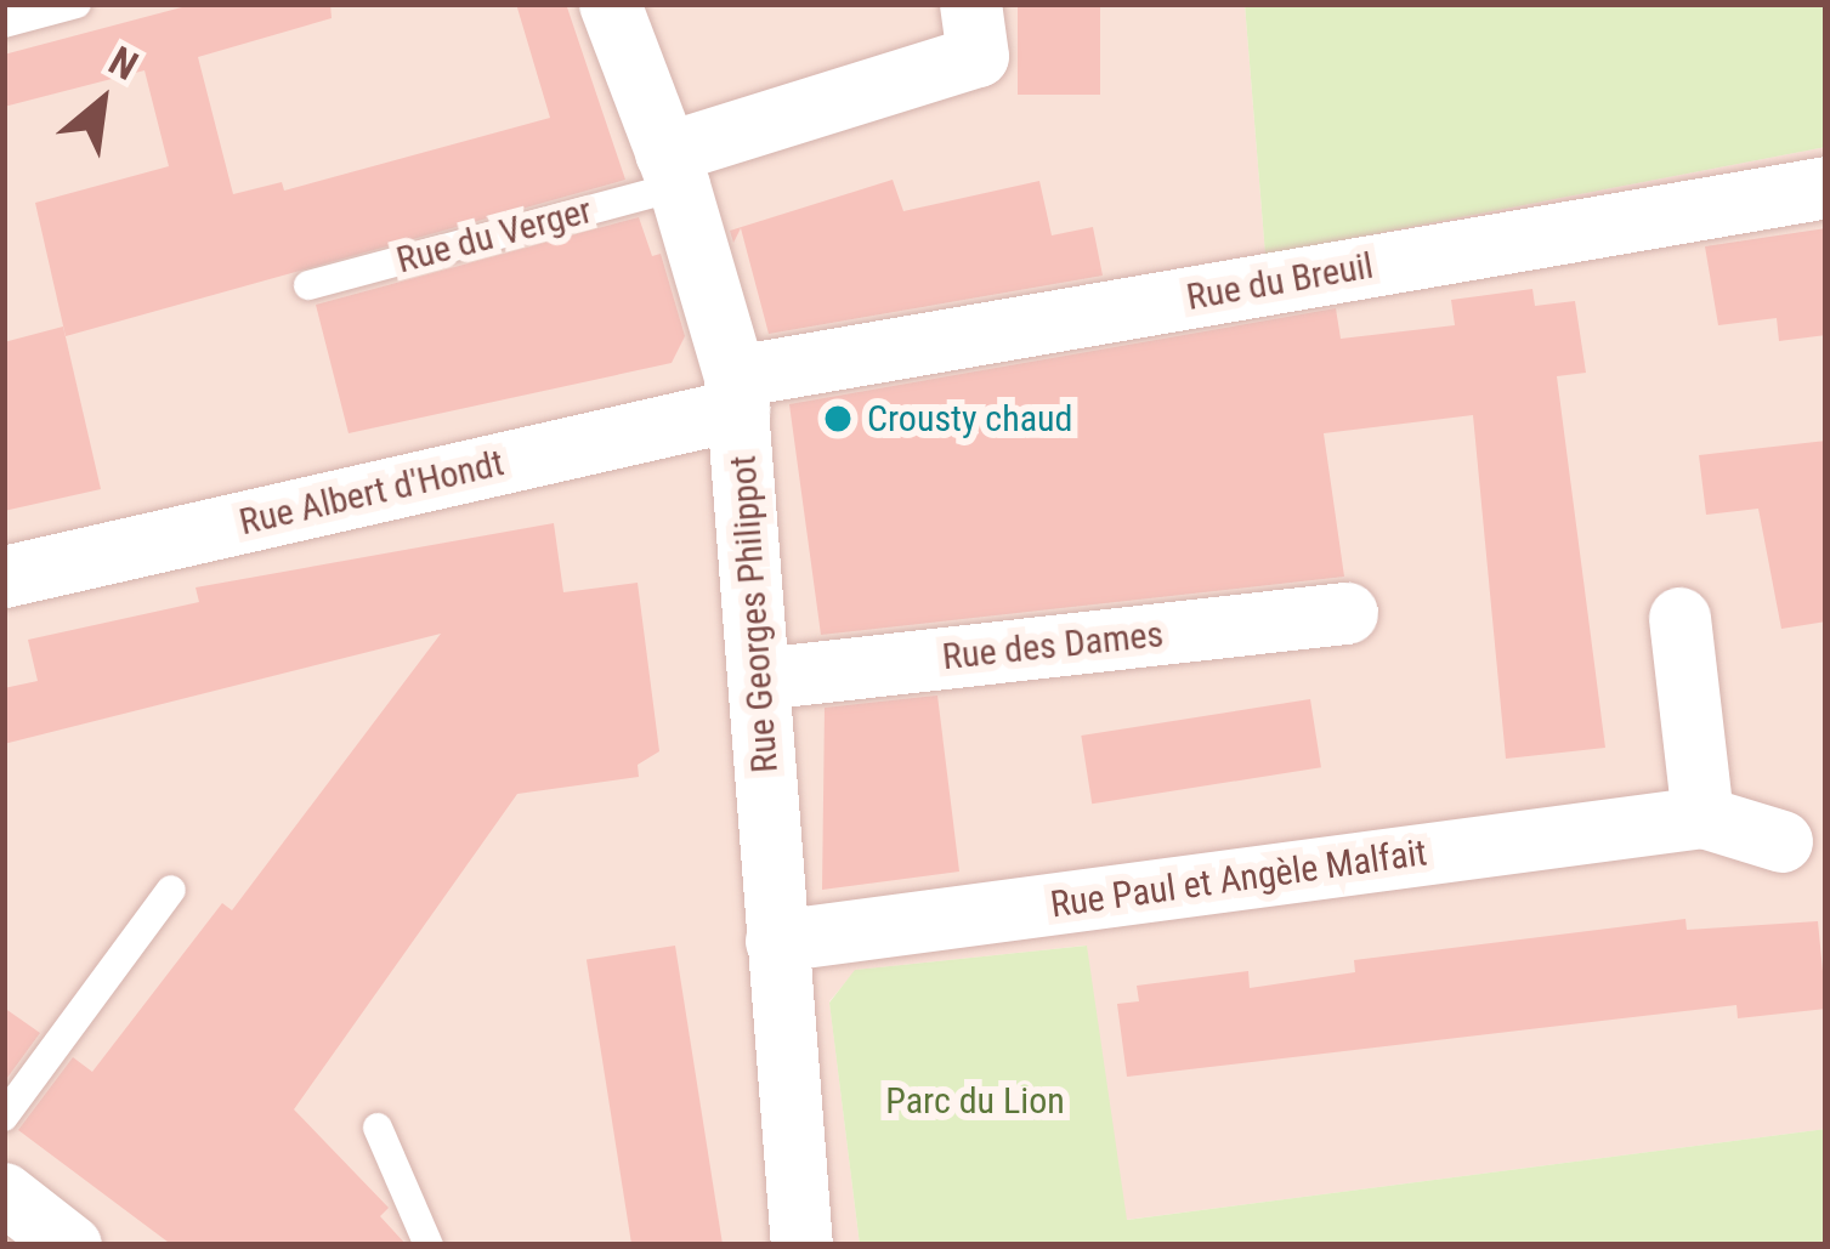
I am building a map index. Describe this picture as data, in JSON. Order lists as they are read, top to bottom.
{
  "streets": {
    "street": [
      "Rue du Breuil",
      "Rue Albert d'Hondt",
      "Rue Georges Philippot",
      "Rue des Dames",
      "Rue Paul et Angèle Malfait"
    ],
    "lane": ["Rue du Verger"]
  },
  "crossings": [
    ["Rue du Verger", "Rue Georges Philippot"],
    ["Rue du Breuil", "Rue Albert d'Hondt"],
    ["Rue du Breuil", "Rue Georges Philippot"],
    ["Rue Albert d'Hondt", "Rue Georges Philippot"],
    ["Rue Georges Philippot", "Rue des Dames"],
    ["Rue Georges Philippot", "Rue Paul et Angèle Malfait"]
  ],
  "parks": ["Parc du Lion"],
  "places": ["Crousty chaud"],
  "north": "top right"
}
